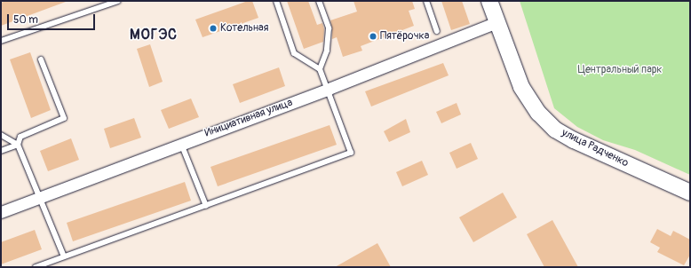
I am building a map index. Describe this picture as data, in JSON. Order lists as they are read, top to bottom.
{
  "streets": {
    "street": ["Инициативная улица", "улица Радченко"]
  },
  "crossings": [
    ["Инициативная улица", "улица Радченко"]
  ],
  "districts": ["МОГЭС"],
  "parks": ["Центральный парк"],
  "places": ["Котельная", "Пятёрочка"],
  "scale_bar": "50 m"
}
